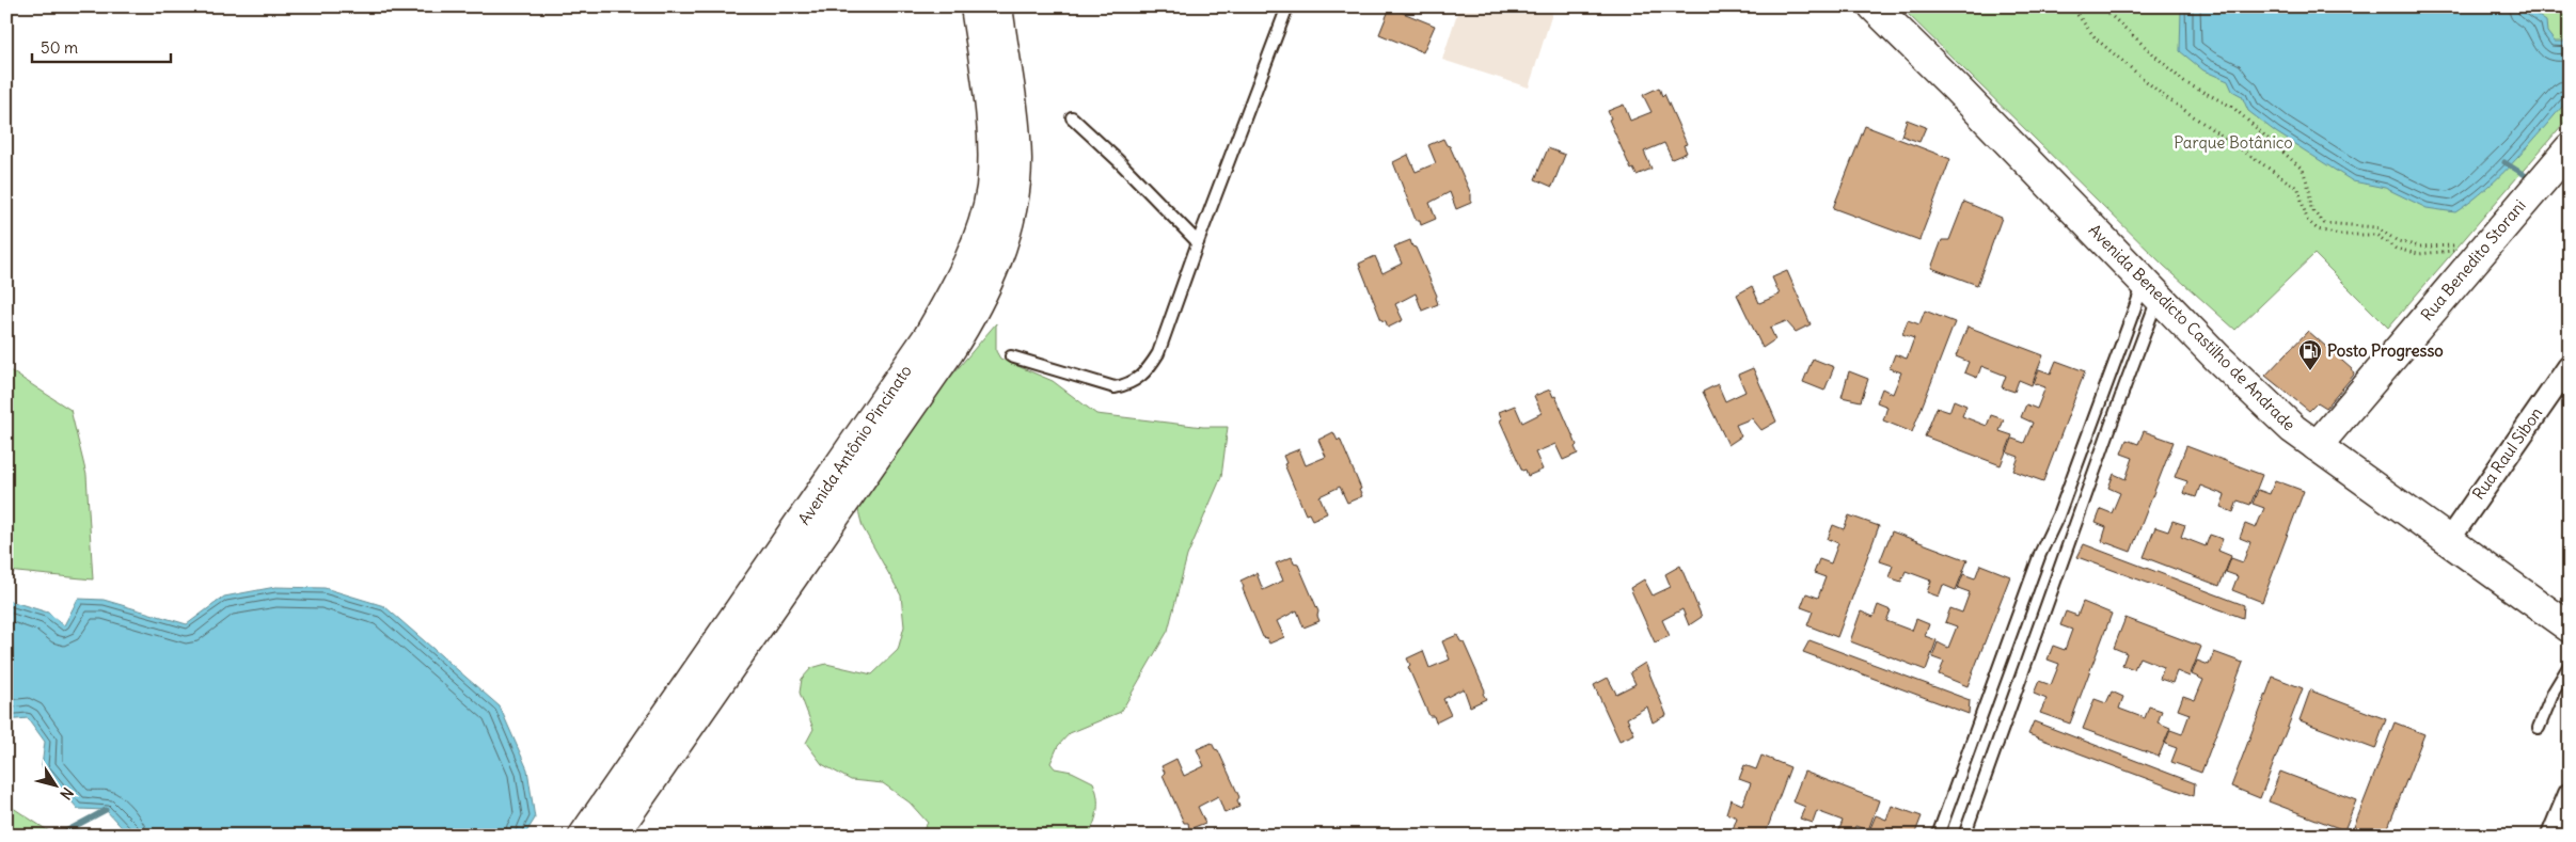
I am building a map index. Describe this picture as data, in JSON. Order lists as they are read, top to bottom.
{
  "streets": {
    "main road": ["Rua Benedito Storani", "Avenida Benedicto Castilho de Andrade", "Avenida Antônio Pincinato"],
    "street": ["Rua Raul Sibon"]
  },
  "crossings": [
    ["Rua Benedito Storani", "Avenida Benedicto Castilho de Andrade"],
    ["Avenida Benedicto Castilho de Andrade", "Rua Raul Sibon"]
  ],
  "parks": ["Parque Botânico"],
  "places": {
    "fuel station": ["Posto Progresso"]
  },
  "scale_bar": "50 m",
  "north": "bottom right"
}
